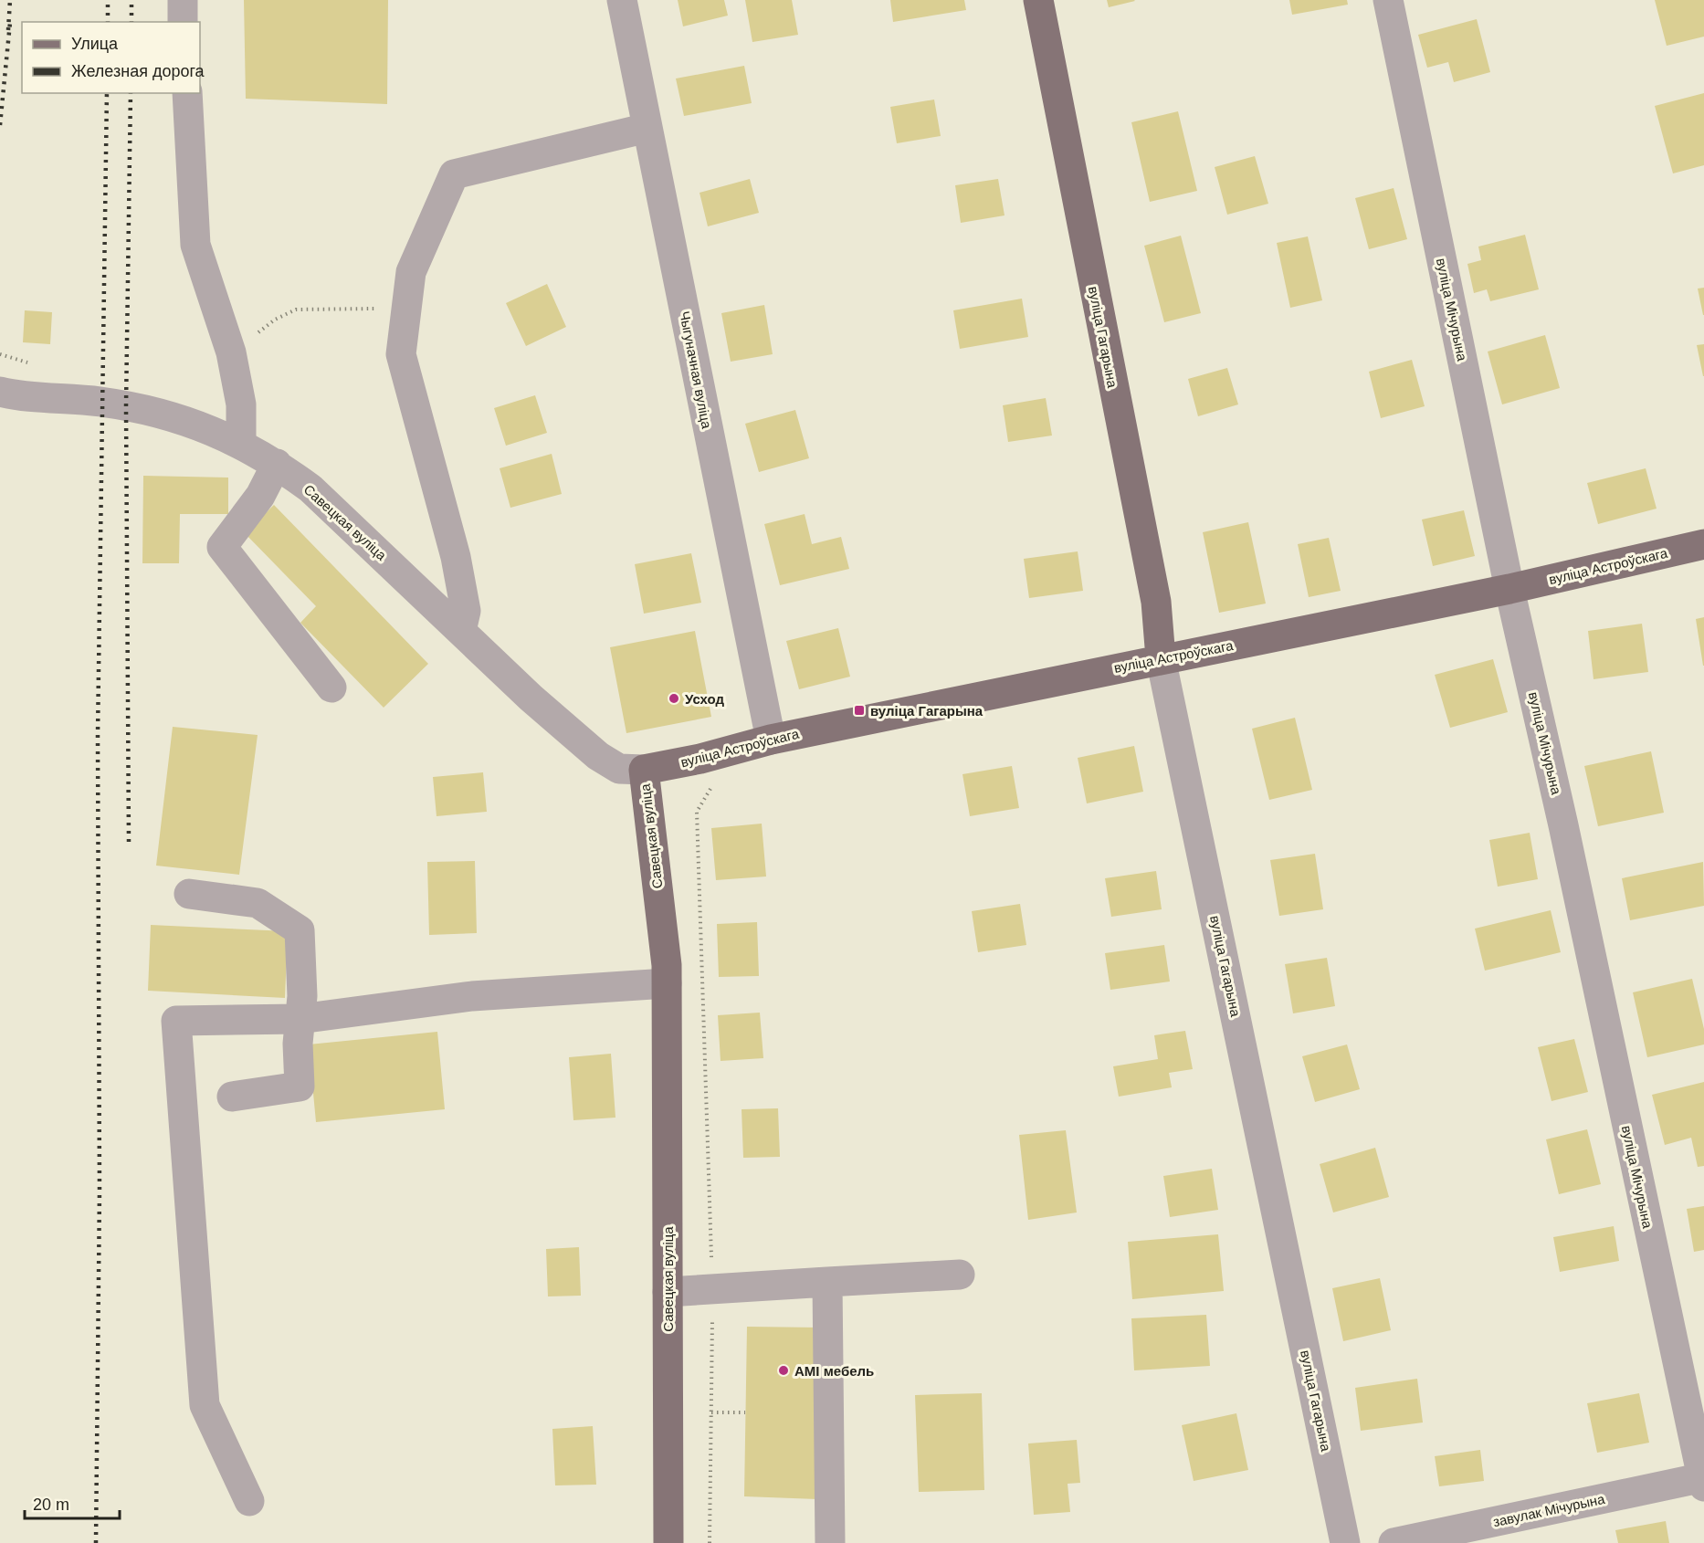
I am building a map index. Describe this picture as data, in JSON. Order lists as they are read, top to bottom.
{
  "streets": {
    "main road": ["вуліца Гагарына", "Савецкая вуліца", "вуліца Астроўскага"],
    "street": ["вуліца Мічурына", "Чыгуначная вуліца", "завулак Мічурына"]
  },
  "crossings": [
    ["вуліца Мічурына", "вуліца Астроўскага"],
    ["вуліца Мічурына", "завулак Мічурына"],
    ["вуліца Гагарына", "вуліца Астроўскага"],
    ["Чыгуначная вуліца", "вуліца Астроўскага"],
    ["Савецкая вуліца", "вуліца Астроўскага"]
  ],
  "places": {
    "other": ["Усход", "AMI мебель"],
    "transit": ["вуліца Гагарына"]
  },
  "legend": ["Улица", "Железная дорога"],
  "scale_bar": "20 m"
}
